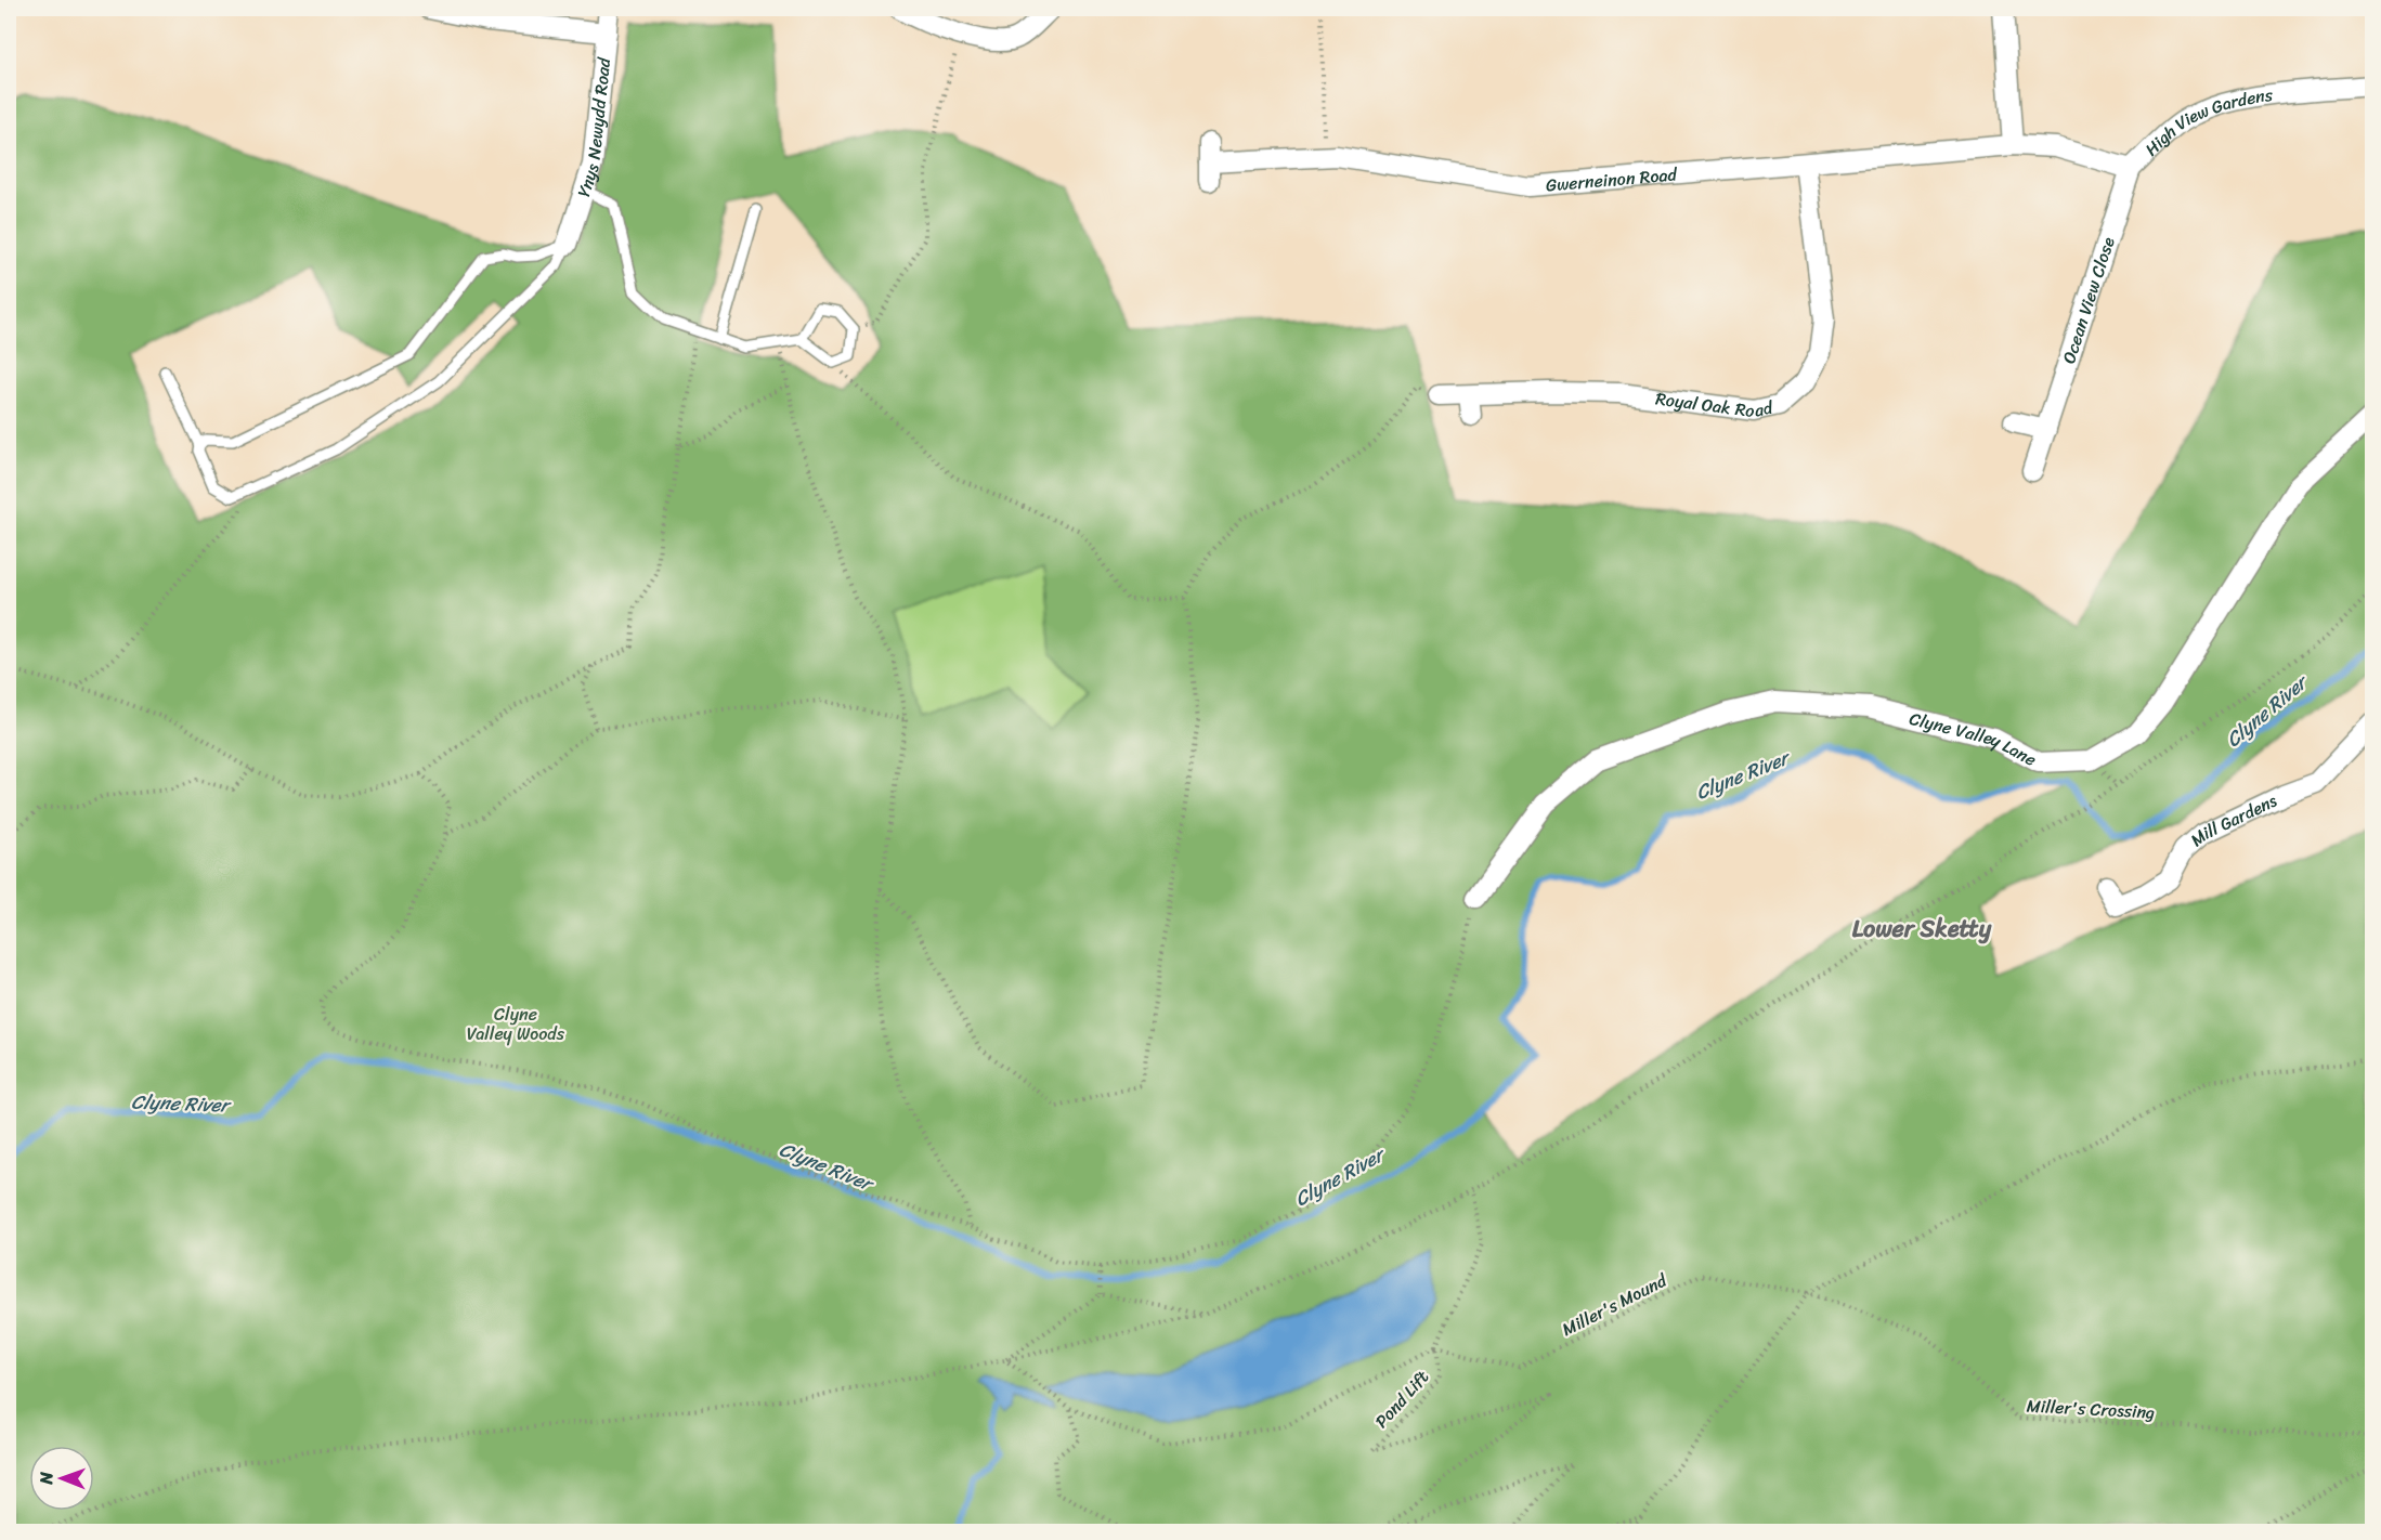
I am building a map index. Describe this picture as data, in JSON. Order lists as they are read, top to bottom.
{
  "streets": {
    "street": [
      "Ynys Newydd Road",
      "High View Gardens",
      "Gwerneinon Road",
      "Ocean View Close",
      "Royal Oak Road",
      "Clyne Valley Lane",
      "Mill Gardens"
    ],
    "path": ["Miller's Mound", "Pond Lift", "Miller's Crossing"]
  },
  "crossings": [
    ["High View Gardens", "Gwerneinon Road"],
    ["High View Gardens", "Ocean View Close"],
    ["Gwerneinon Road", "Royal Oak Road"],
    ["Miller's Mound", "Pond Lift"],
    ["Miller's Mound", "Miller's Crossing"]
  ],
  "districts": ["Lower Sketty"],
  "water": ["Clyne River"],
  "parks": ["Clyne Valley Woods"],
  "north": "left"
}
